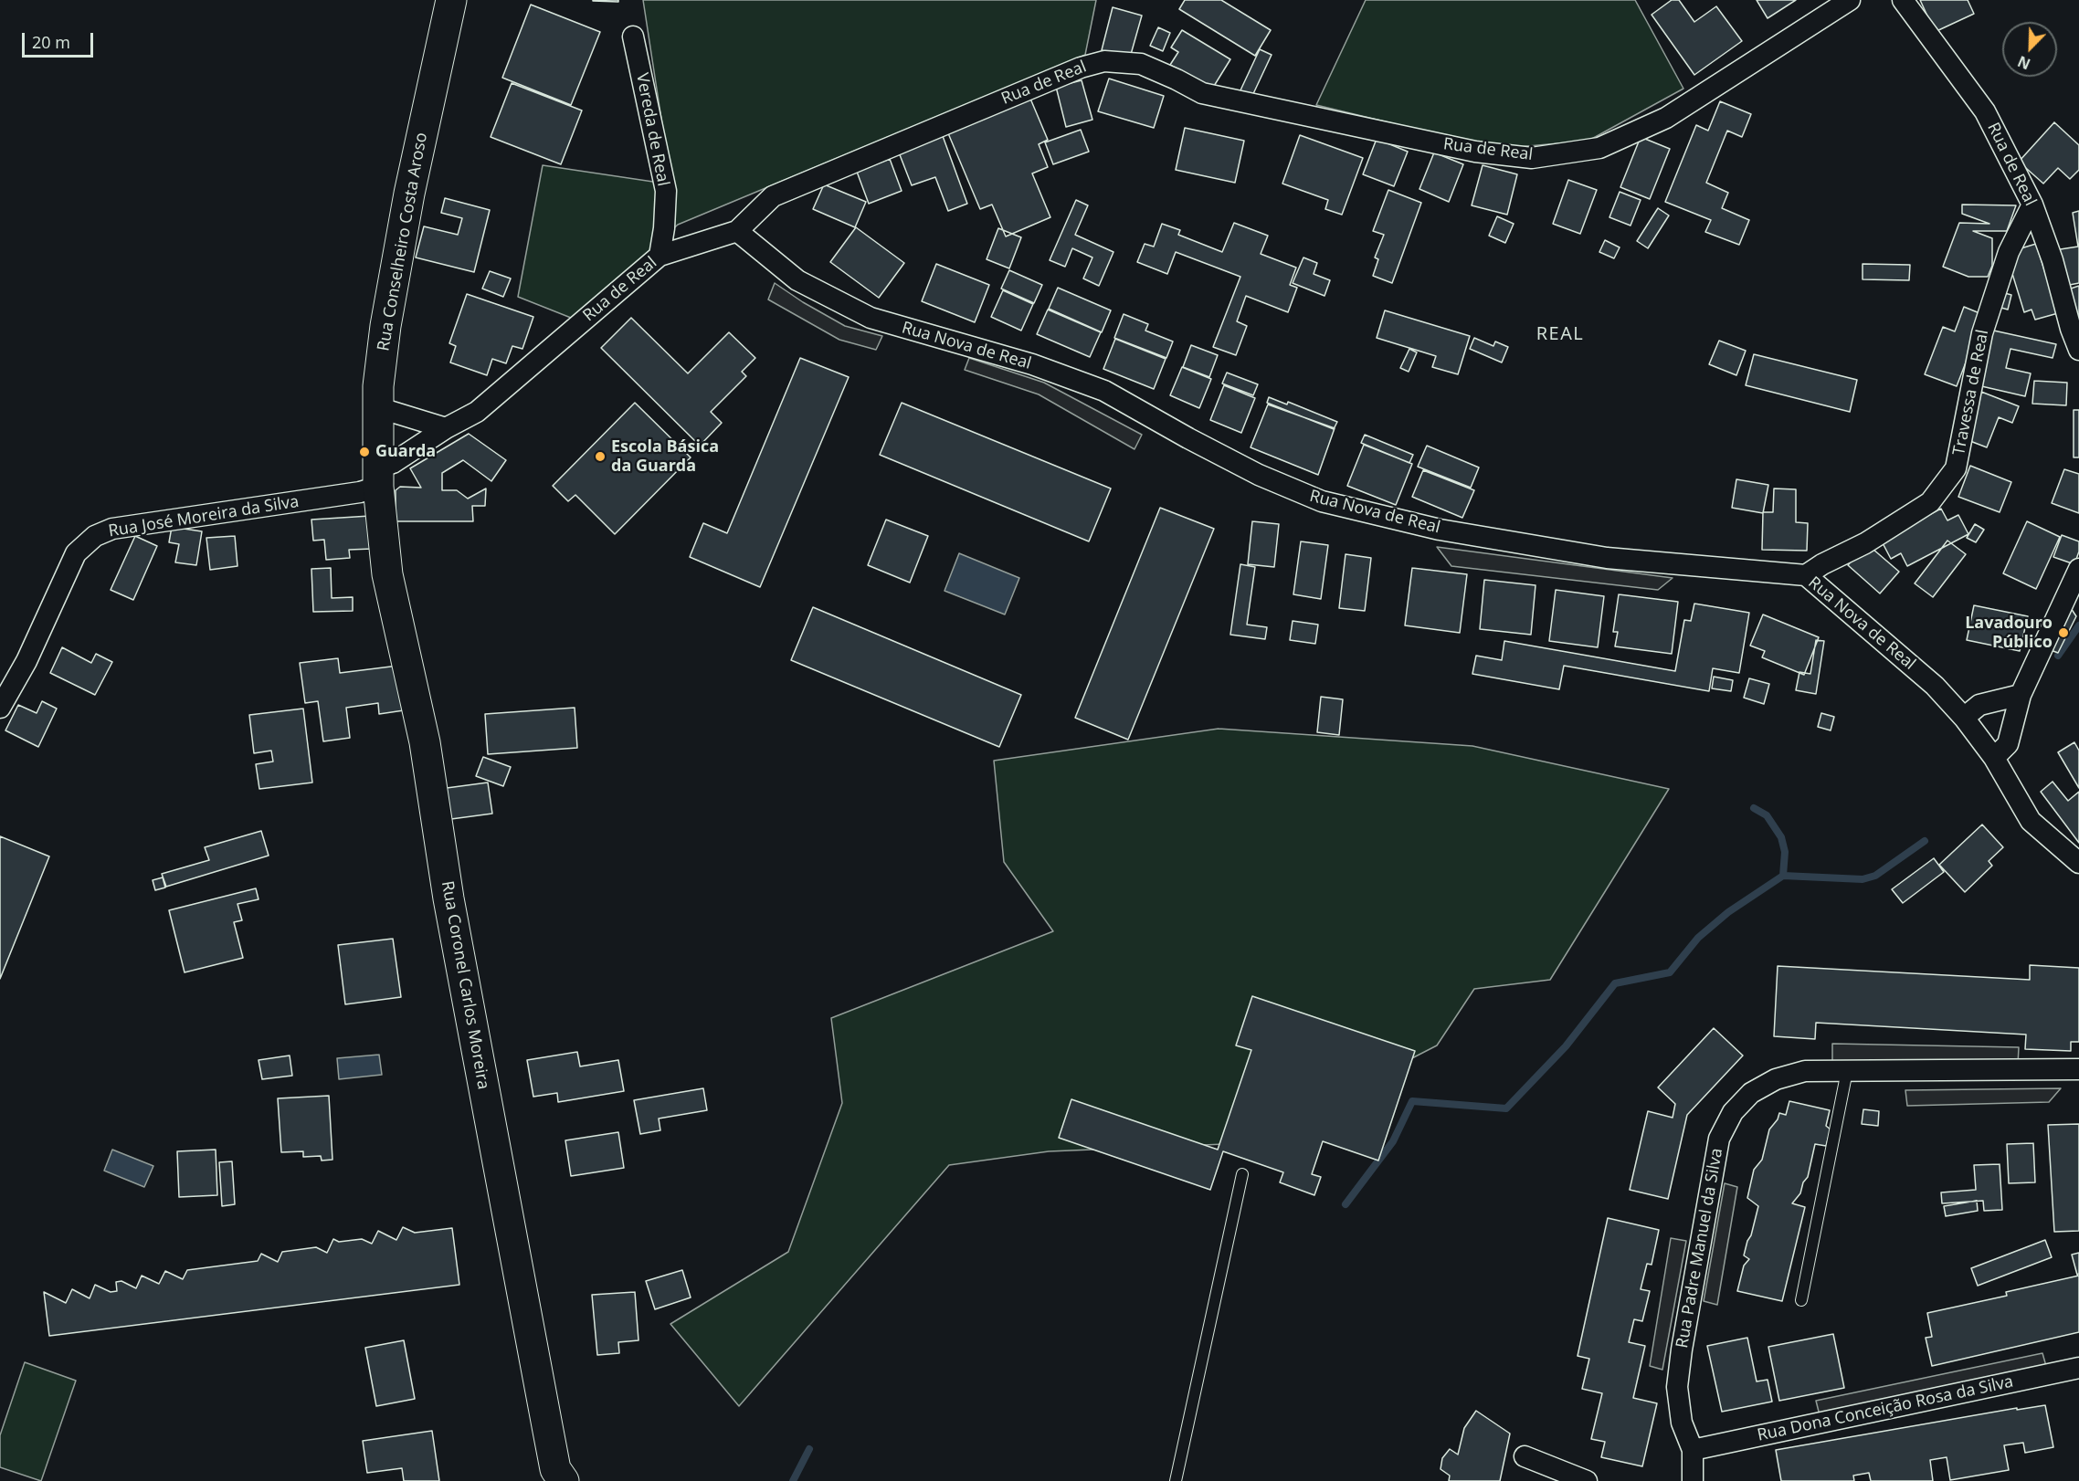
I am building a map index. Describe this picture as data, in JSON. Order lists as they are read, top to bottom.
{
  "streets": {
    "main road": ["Rua Conselheiro Costa Aroso", "Rua Coronel Carlos Moreira"],
    "street": [
      "Rua de Real",
      "Vereda de Real",
      "Rua Nova de Real",
      "Travessa de Real",
      "Rua José Moreira da Silva",
      "Rua Padre Manuel da Silva",
      "Rua Dona Conceição Rosa da Silva"
    ]
  },
  "crossings": [
    ["Rua de Real", "Vereda de Real"],
    ["Rua de Real", "Rua Conselheiro Costa Aroso"],
    ["Rua de Real", "Rua Nova de Real"],
    ["Rua de Real", "Travessa de Real"],
    ["Rua de Real", "Rua José Moreira da Silva"],
    ["Rua de Real", "Rua Coronel Carlos Moreira"],
    ["Rua Conselheiro Costa Aroso", "Rua José Moreira da Silva"],
    ["Rua Conselheiro Costa Aroso", "Rua Coronel Carlos Moreira"],
    ["Rua Nova de Real", "Travessa de Real"],
    ["Rua José Moreira da Silva", "Rua Coronel Carlos Moreira"],
    ["Rua Padre Manuel da Silva", "Rua Dona Conceição Rosa da Silva"]
  ],
  "districts": ["REAL"],
  "places": ["Guarda", "Escola Básica da Guarda", "Lavadouro Público"],
  "scale_bar": "20 m",
  "north": "bottom left"
}
